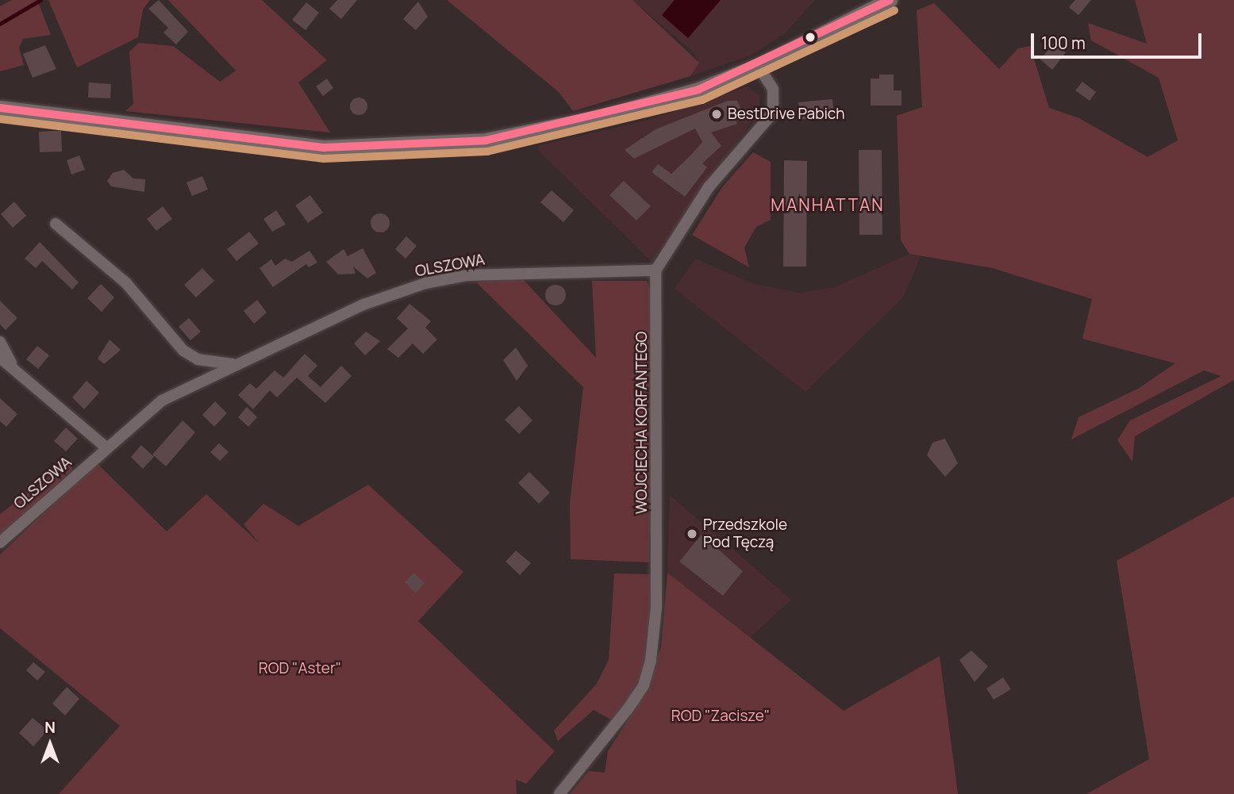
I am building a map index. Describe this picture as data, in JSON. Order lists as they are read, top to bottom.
{
  "streets": {
    "street": ["OLSZOWA", "WOJCIECHA KORFANTEGO"]
  },
  "crossings": [
    ["OLSZOWA", "WOJCIECHA KORFANTEGO"]
  ],
  "districts": ["MANHATTAN"],
  "parks": ["ROD \"Aster\"", "ROD \"Zacisze\""],
  "places": ["BestDrive Pabich", "Przedszkole Pod Tęczą"],
  "scale_bar": "100 m",
  "north": "top"
}
